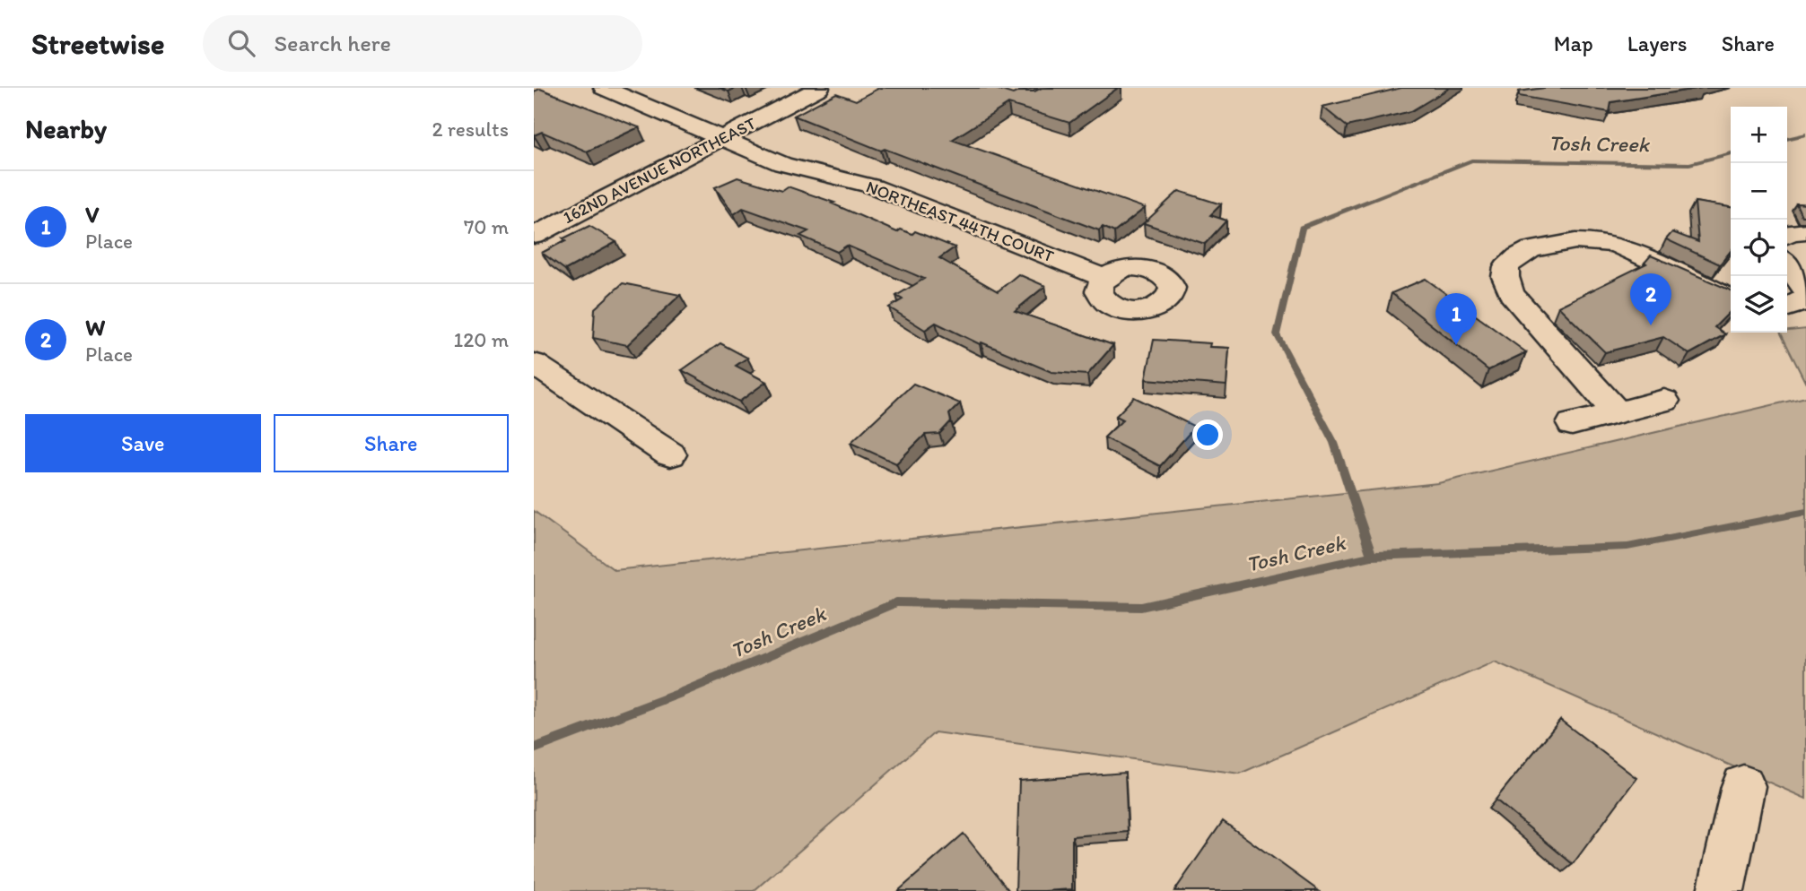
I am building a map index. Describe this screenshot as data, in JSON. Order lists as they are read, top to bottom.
{
  "streets": {
    "street": ["162ND AVENUE NORTHEAST", "NORTHEAST 44TH COURT"]
  },
  "crossings": [
    ["162ND AVENUE NORTHEAST", "NORTHEAST 44TH COURT"]
  ],
  "water": ["Tosh Creek"],
  "page": {
    "header": "Streetwise",
    "search": "Search here",
    "nav": ["Map", "Layers", "Share"],
    "heading": ["Nearby", "2 results"],
    "map_buttons": ["+", "−"],
    "list": [
      {
        "mark": "1",
        "name": "V",
        "note": "Place",
        "value": "70 m"
      },
      {
        "mark": "2",
        "name": "W",
        "note": "Place",
        "value": "120 m"
      }
    ],
    "pins": ["2", "1"],
    "buttons": ["Save", "Share"]
  }
}
